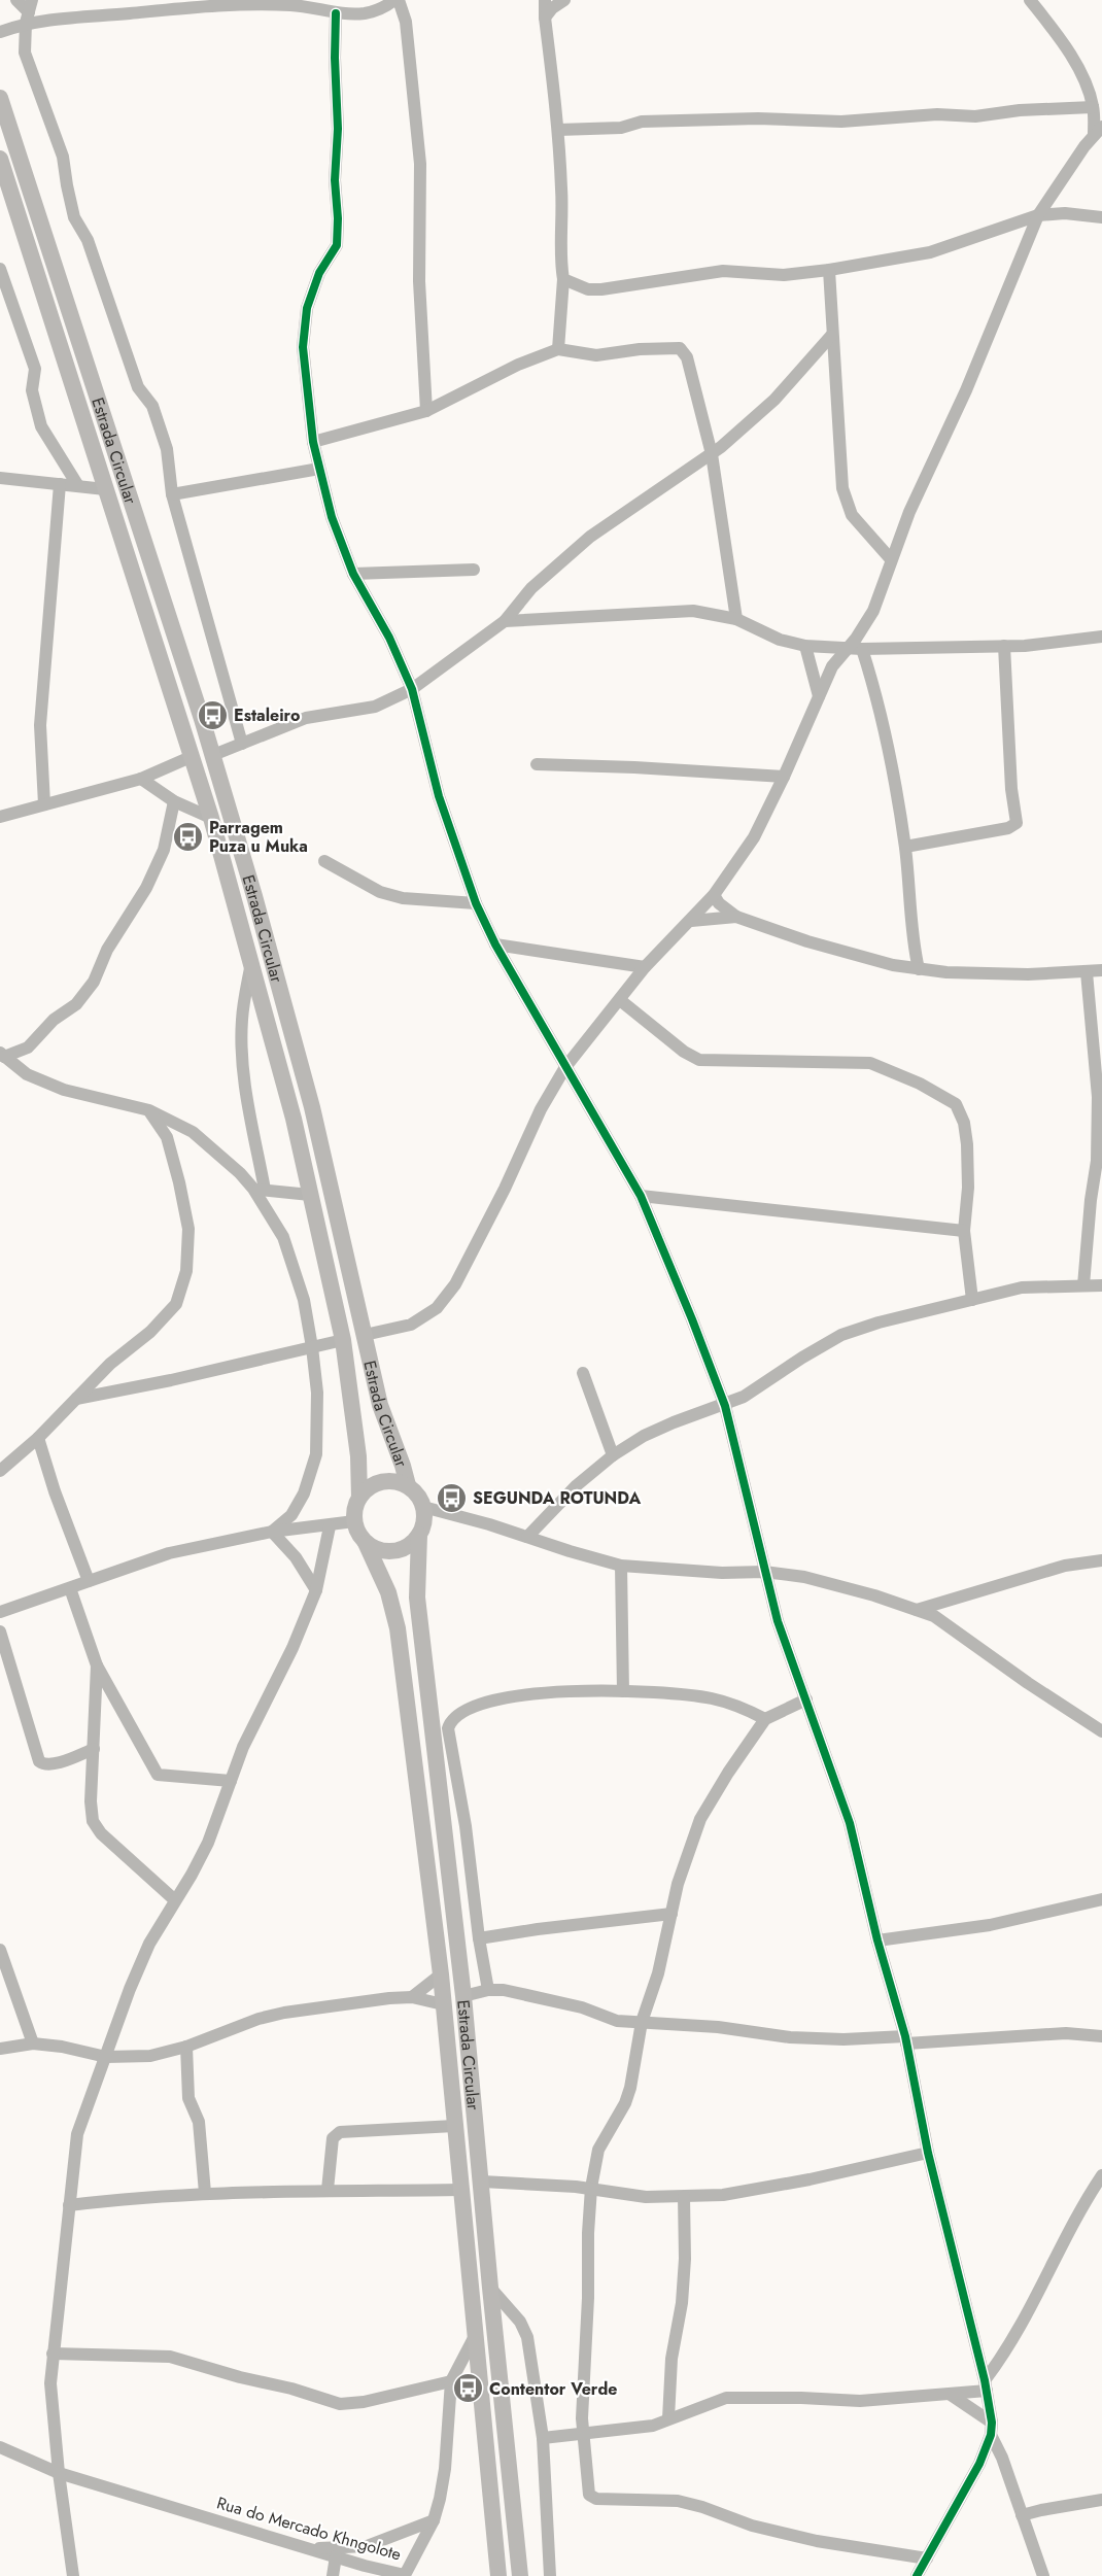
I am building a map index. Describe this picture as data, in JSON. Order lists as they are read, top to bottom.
{
  "streets": {
    "main road": ["Estrada Circular"],
    "street": ["Rua do Mercado Khngolote"]
  },
  "crossings": [
    ["Estrada Circular", "Rua do Mercado Khngolote"]
  ],
  "places": {
    "bus stop": [
      "Estaleiro",
      "Parragem Puza u Muka",
      "SEGUNDA ROTUNDA",
      "Contentor Verde"
    ]
  }
}
